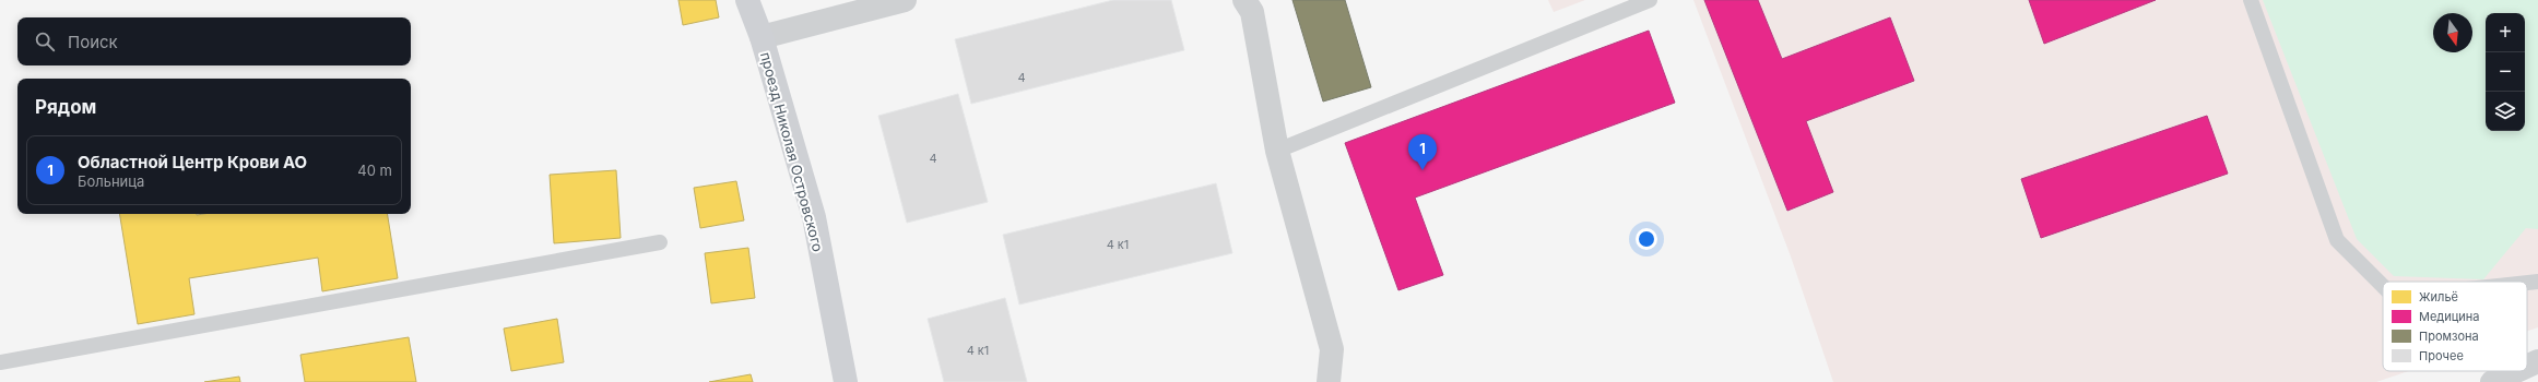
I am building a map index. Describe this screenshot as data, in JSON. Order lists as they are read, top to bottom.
{
  "streets": {
    "street": ["проезд Николая Островского"]
  },
  "house_numbers": [
    "4",
    "4",
    "4 к1",
    "4 к1"
  ],
  "legend": [
    "Жильё",
    "Медицина",
    "Промзона",
    "Прочее"
  ],
  "north": "bottom",
  "page": {
    "map_buttons": ["+", "−"],
    "search": "Поиск",
    "heading": "Рядом",
    "pins": "1",
    "list": [
      {
        "mark": "1",
        "name": "Областной Центр Крови АО",
        "note": "Больница",
        "value": "40 m"
      }
    ]
  }
}
